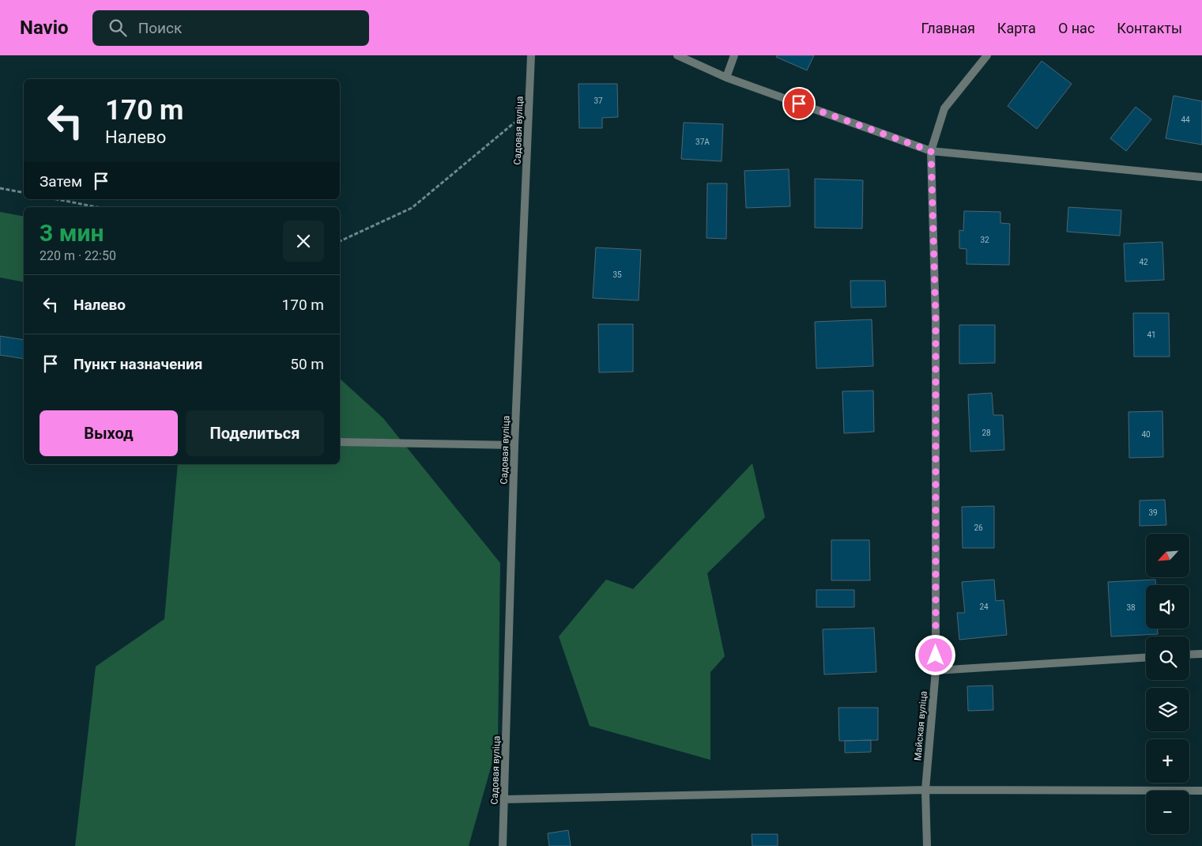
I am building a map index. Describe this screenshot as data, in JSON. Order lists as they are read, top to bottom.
{
  "streets": {
    "street": ["Садовая вуліца", "Майская вуліца"]
  },
  "house_numbers": [
    "37",
    "44",
    "37А",
    "32",
    "42",
    "35",
    "41",
    "28",
    "40",
    "39",
    "26",
    "24",
    "38"
  ],
  "north": "bottom left",
  "page": {
    "header": "Navio",
    "search": "Поиск",
    "nav": [
      "Главная",
      "Карта",
      "О нас",
      "Контакты"
    ],
    "turn": ["170 m", "Налево"],
    "then": "Затем",
    "heading": ["3 мин", "220 m · 22:50"],
    "list": [
      {
        "name": "Налево",
        "value": "170 m"
      },
      {
        "name": "Пункт назначения",
        "value": "50 m"
      }
    ],
    "buttons": ["Выход", "Поделиться"],
    "map_buttons": ["+", "−"]
  }
}
